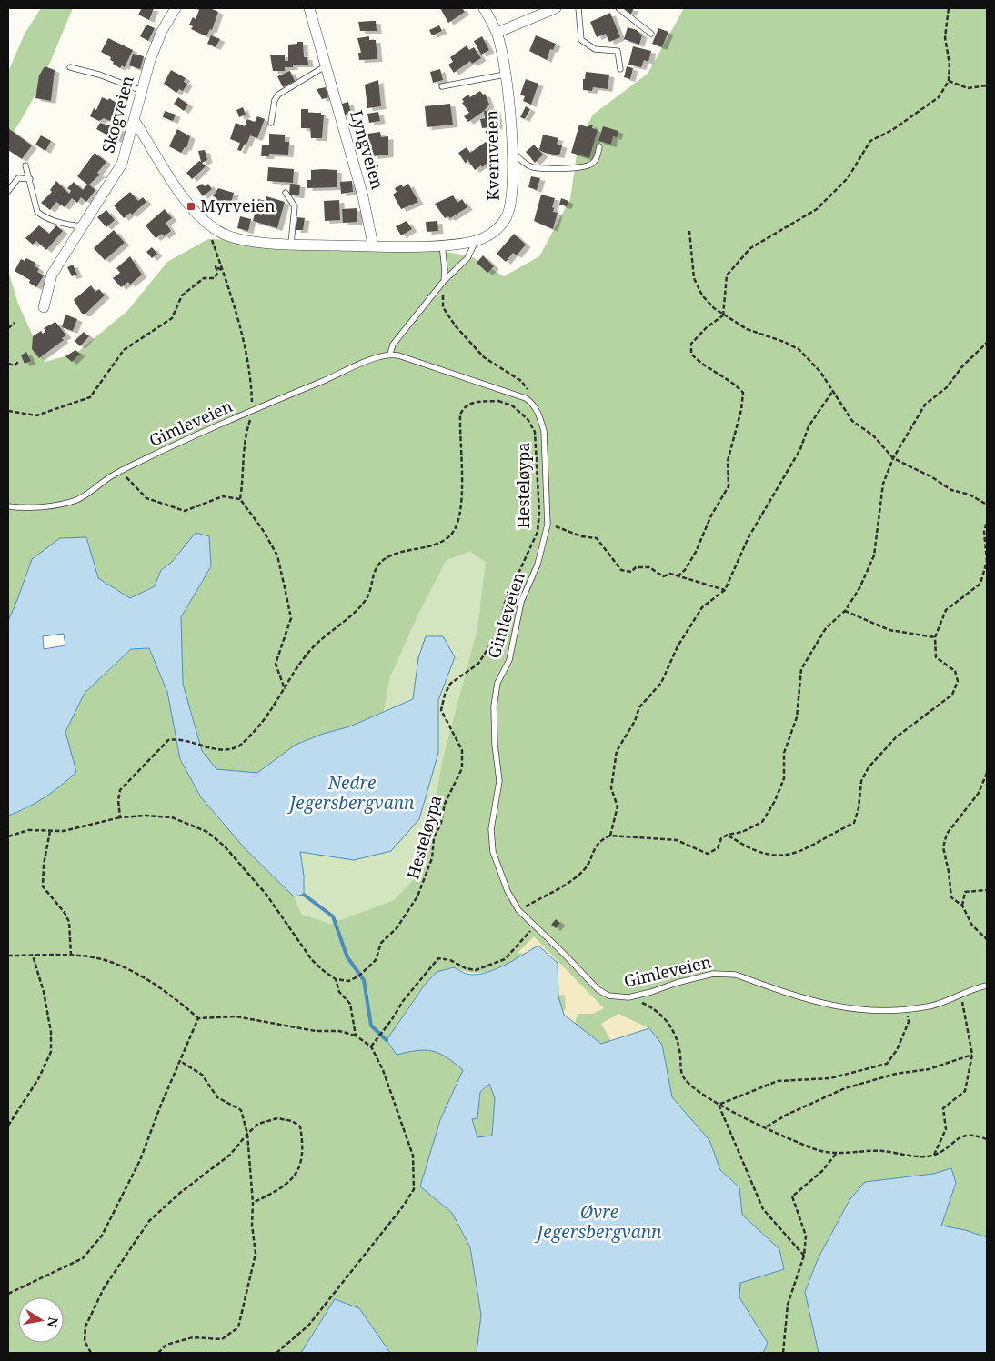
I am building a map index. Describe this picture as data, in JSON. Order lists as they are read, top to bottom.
{
  "streets": {
    "street": ["Skogveien", "Lyngveien", "Kvernveien"],
    "lane": ["Gimleveien"],
    "path": ["Hesteløypa"]
  },
  "crossings": [
    ["Lyngveien", "Kvernveien"]
  ],
  "water": ["Nedre Jegersbergvann", "Øvre Jegersbergvann"],
  "places": {
    "transit": ["Myrveien"]
  },
  "north": "right"
}
